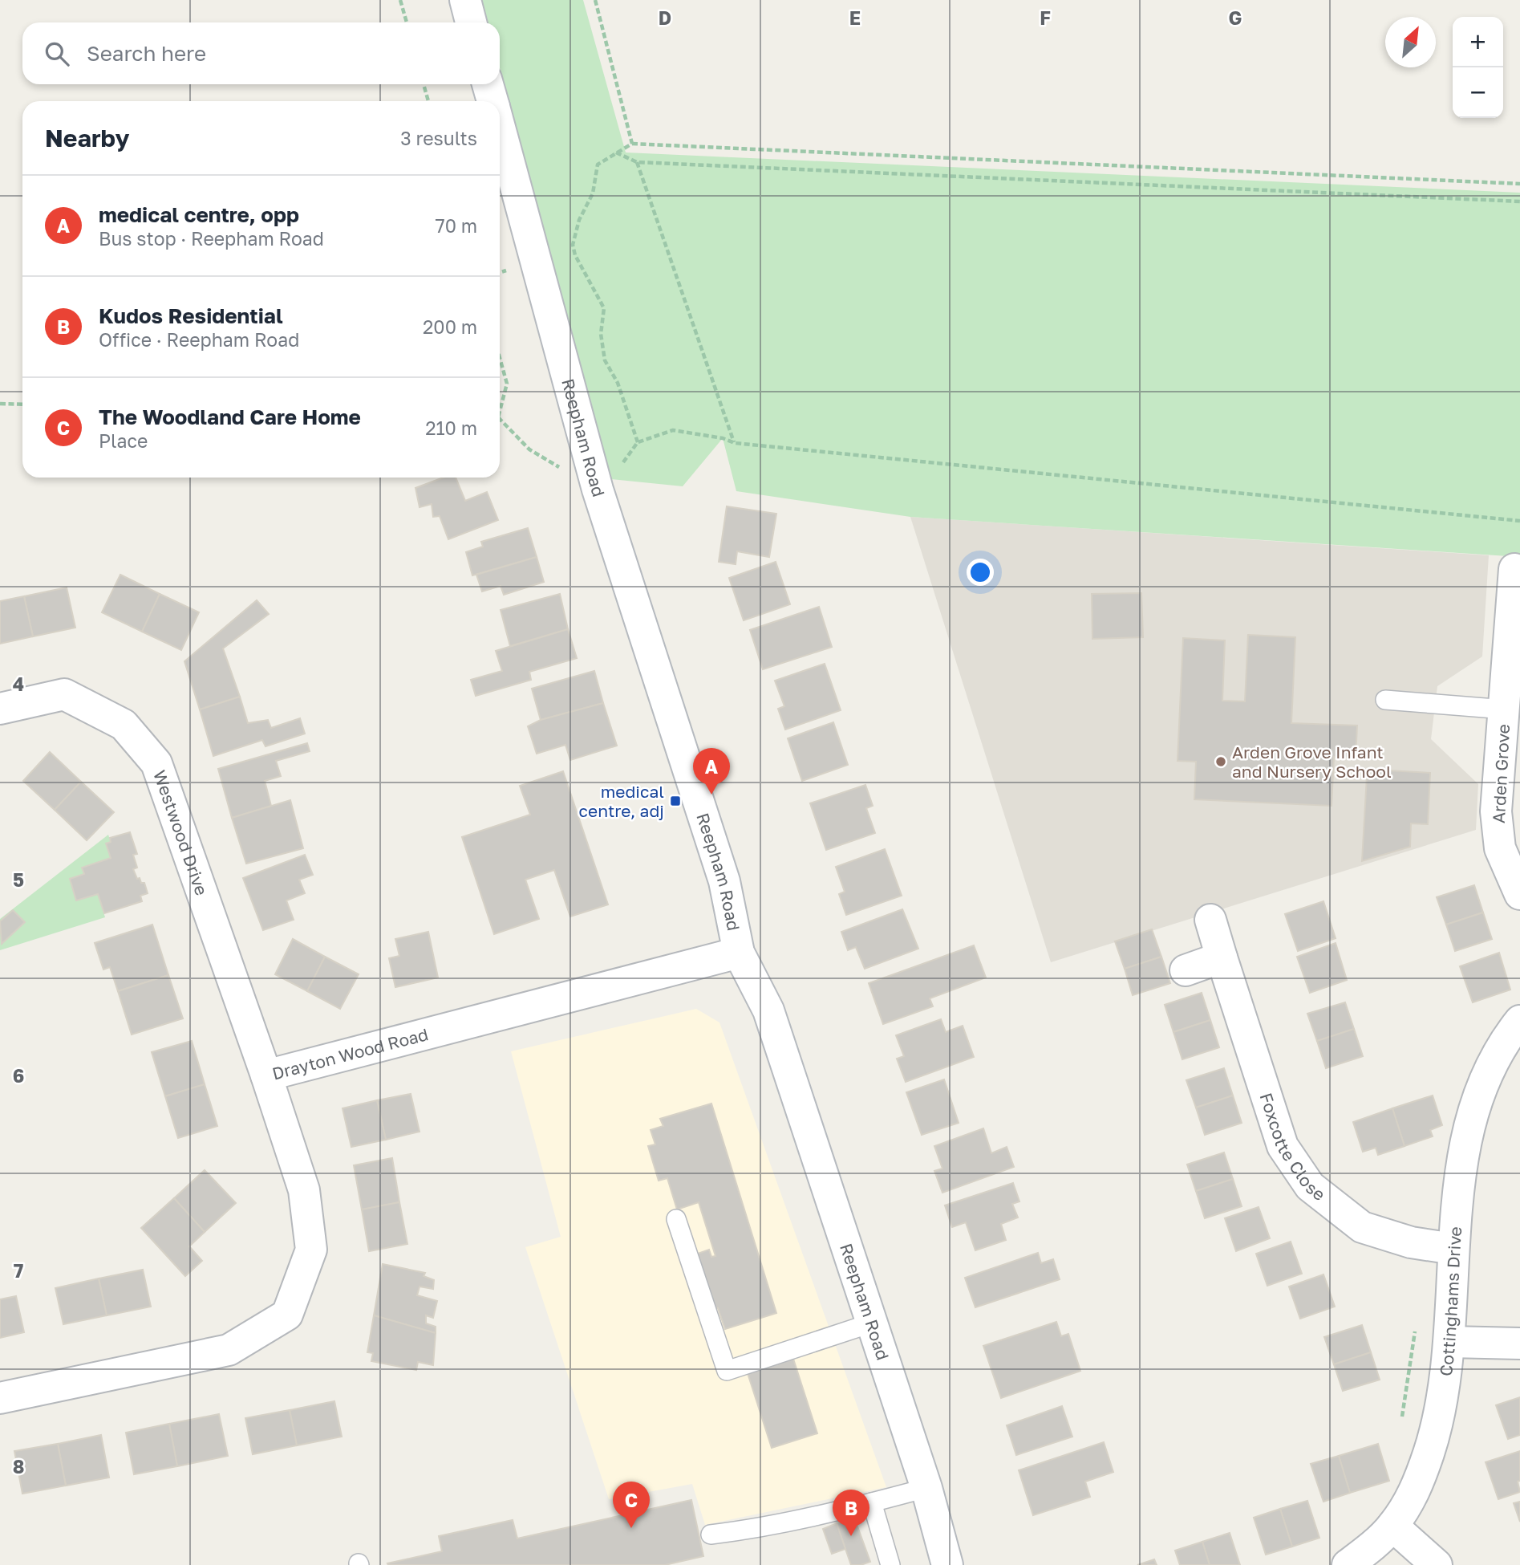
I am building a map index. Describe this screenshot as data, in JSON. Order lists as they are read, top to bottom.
{
  "streets": {
    "street": [
      "Reepham Road",
      "Arden Grove",
      "Westwood Drive",
      "Drayton Wood Road",
      "Foxcotte Close",
      "Cottinghams Drive"
    ]
  },
  "crossings": [
    ["Reepham Road", "Drayton Wood Road"],
    ["Westwood Drive", "Drayton Wood Road"],
    ["Foxcotte Close", "Cottinghams Drive"]
  ],
  "places": {
    "other": ["Arden Grove Infant and Nursery School"],
    "transit": ["medical centre, adj"]
  },
  "north": "top right",
  "page": {
    "map_buttons": ["+", "−"],
    "search": "Search here",
    "heading": ["Nearby", "3 results"],
    "list": [
      {
        "mark": "A",
        "name": "medical centre, opp",
        "note": "Bus stop · Reepham Road",
        "value": "70 m"
      },
      {
        "mark": "B",
        "name": "Kudos Residential",
        "note": "Office · Reepham Road",
        "value": "200 m"
      },
      {
        "mark": "C",
        "name": "The Woodland Care Home",
        "note": "Place",
        "value": "210 m"
      }
    ],
    "pins": ["A", "C", "B"]
  },
  "grid": {
    "columns": [
      "D",
      "E",
      "F",
      "G"
    ],
    "rows": [
      "4",
      "5",
      "6",
      "7",
      "8"
    ]
  }
}
